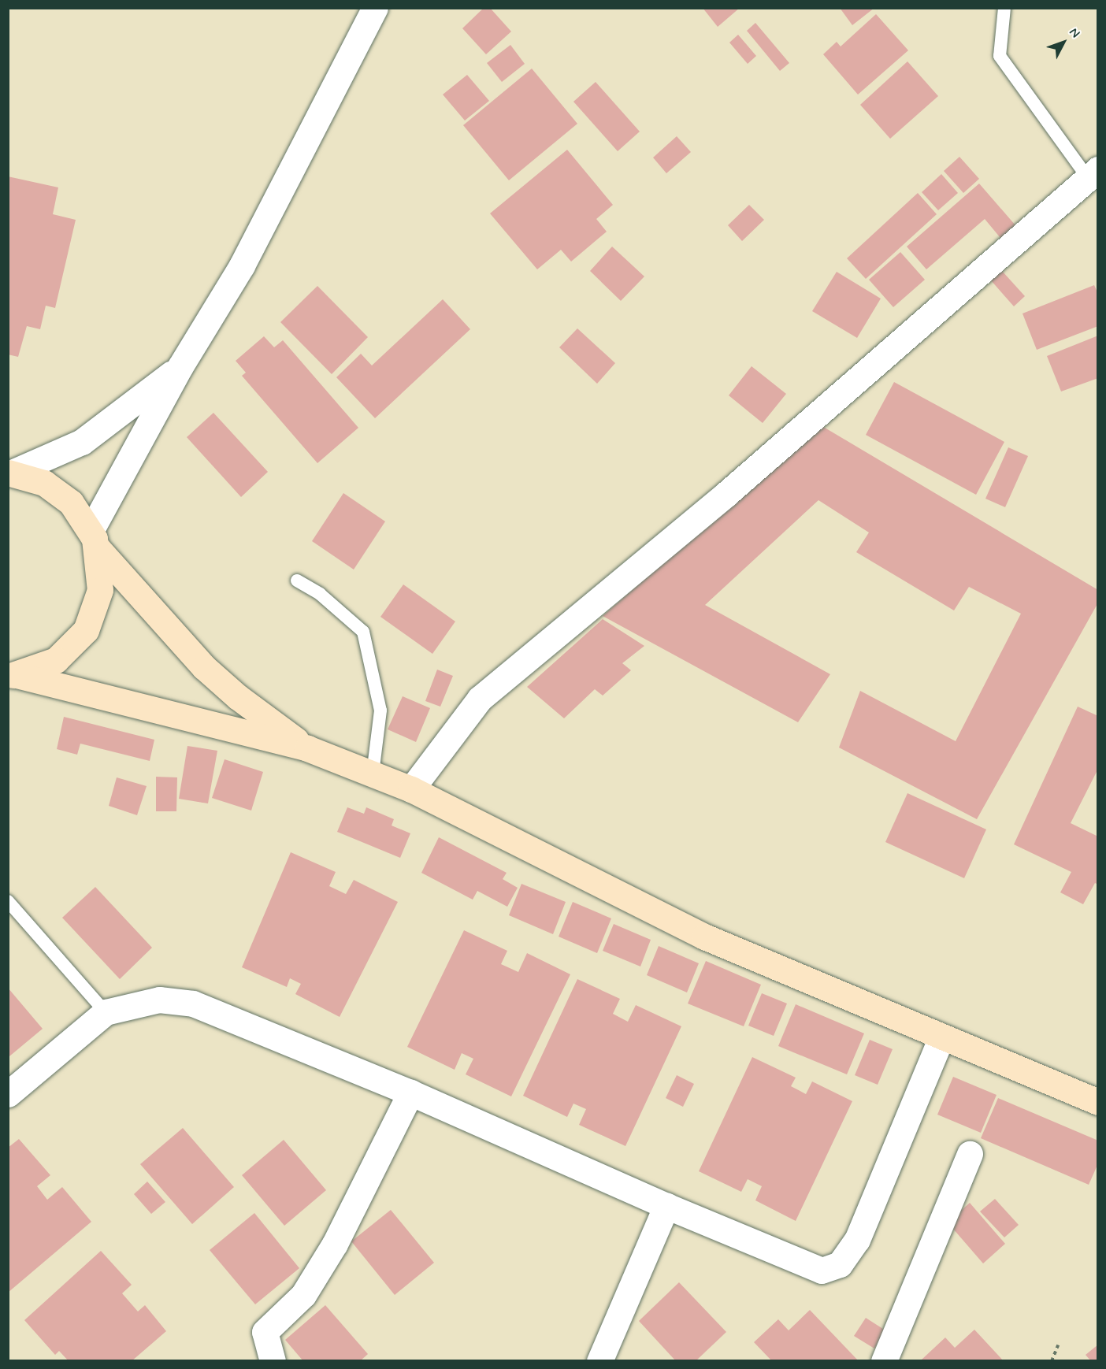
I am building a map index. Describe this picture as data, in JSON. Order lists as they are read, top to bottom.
{
  "north": "top right"
}
